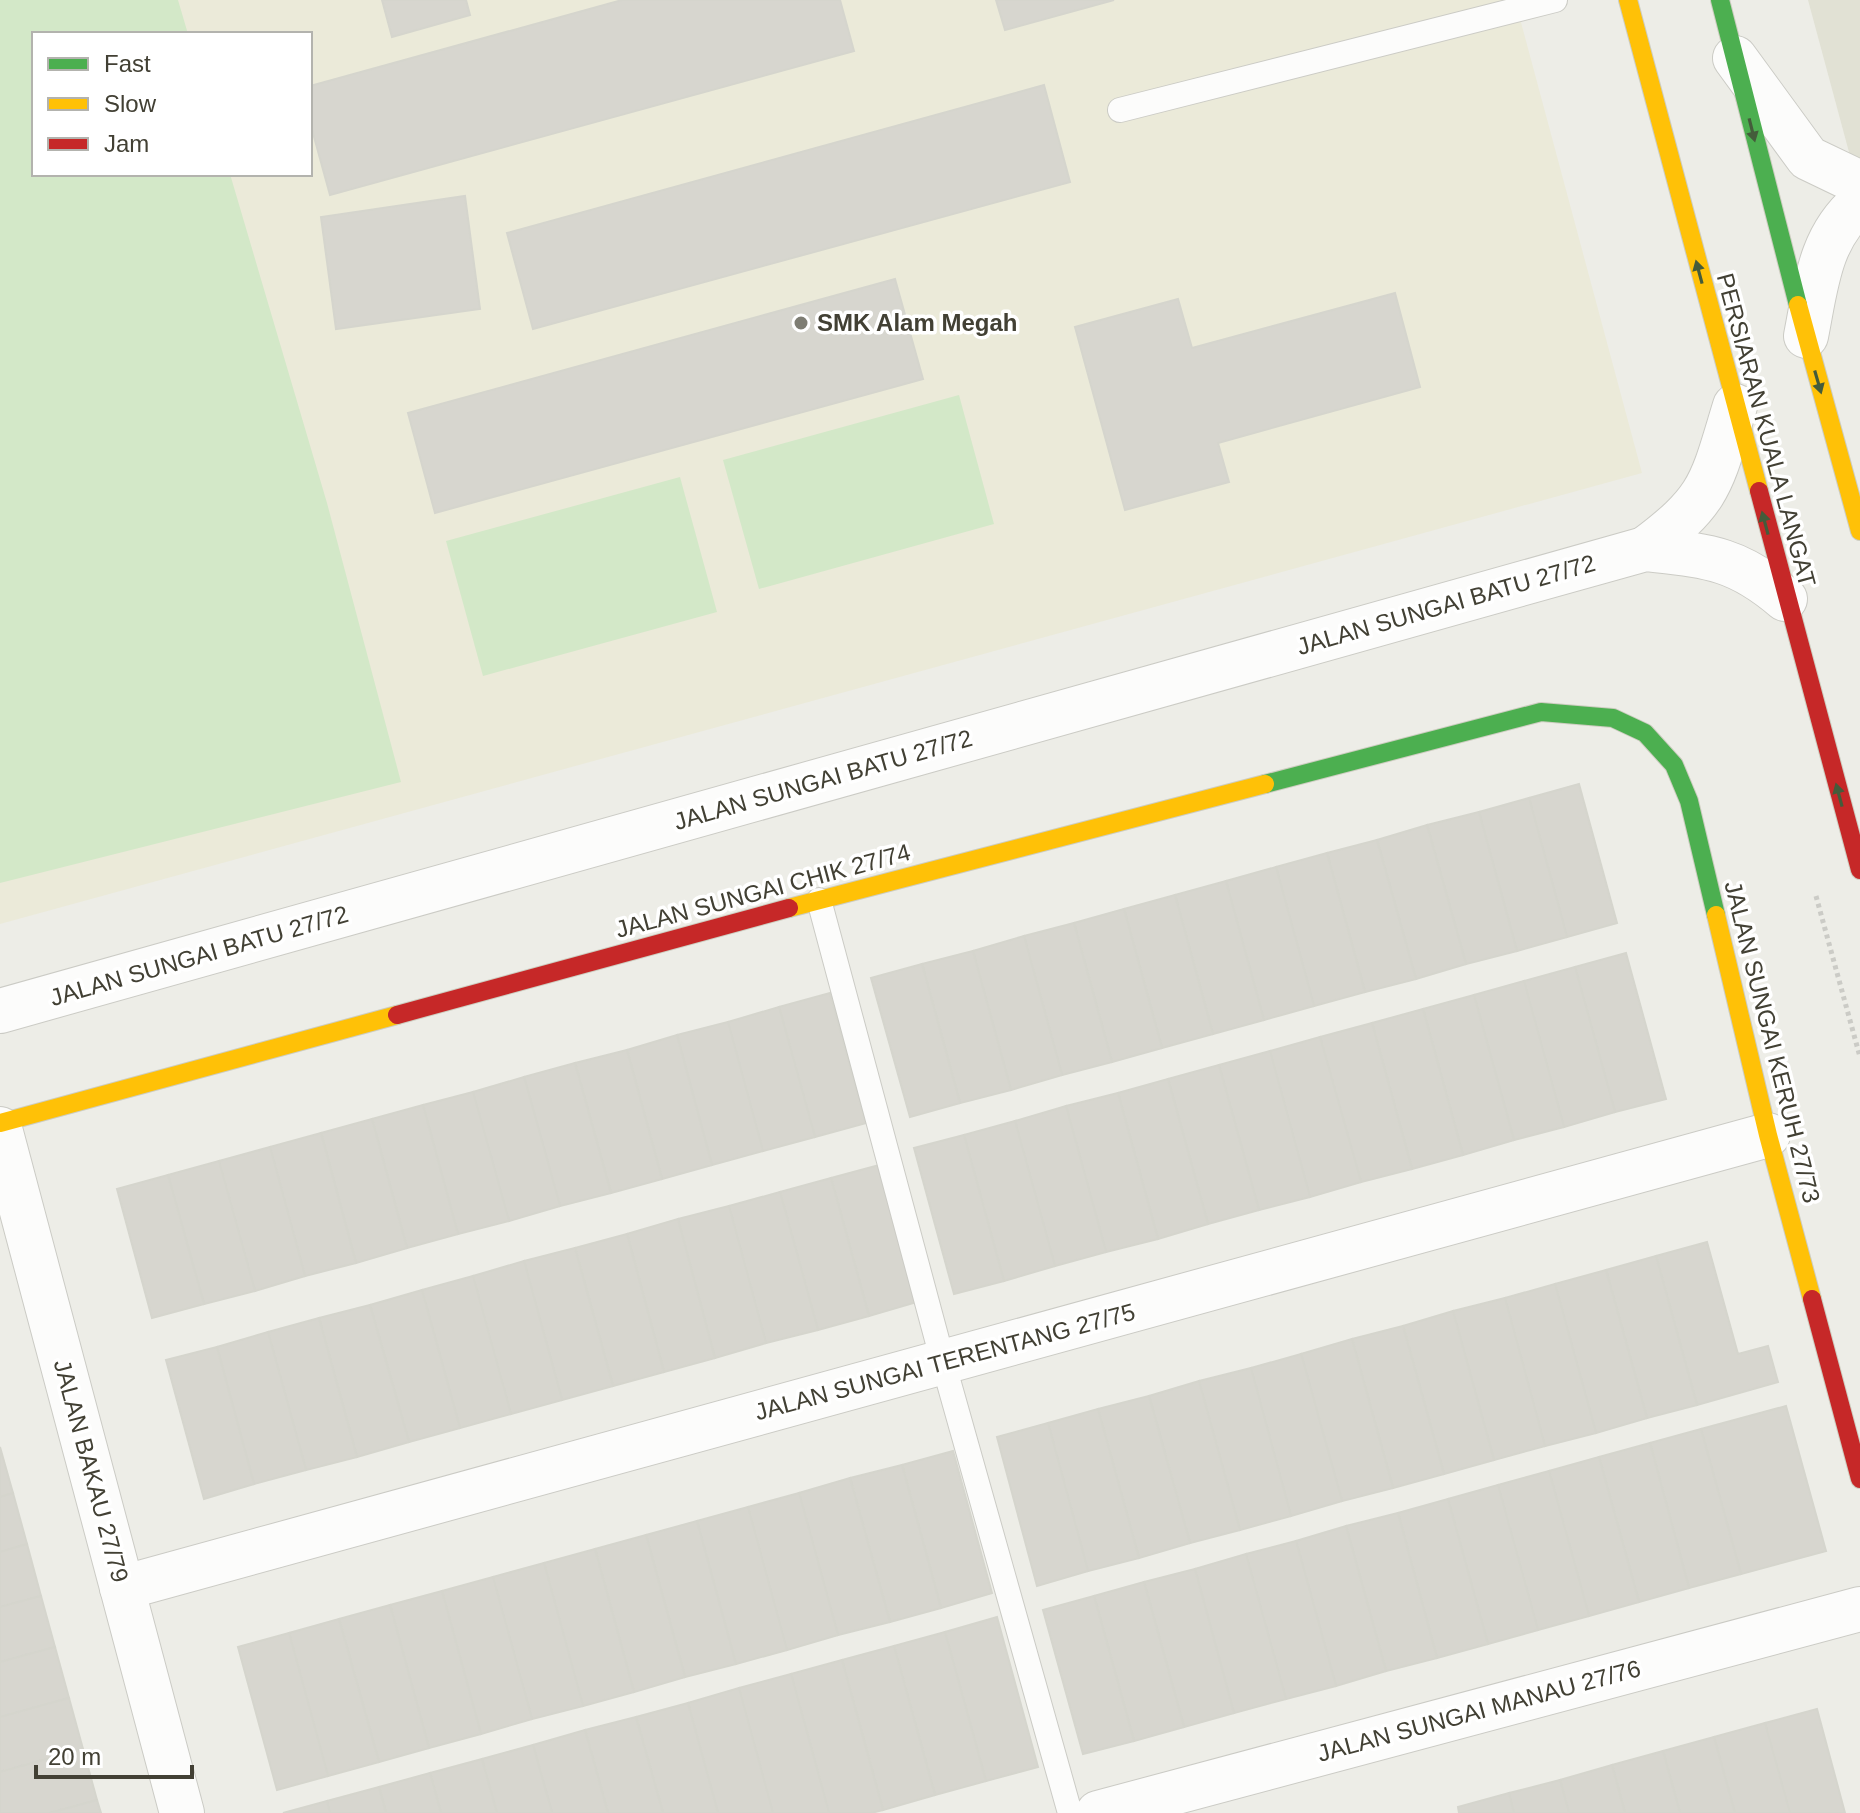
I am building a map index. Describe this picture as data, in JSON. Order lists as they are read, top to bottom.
{
  "streets": {
    "street": [
      "PERSIARAN KUALA LANGAT",
      "JALAN SUNGAI BATU 27/72",
      "JALAN SUNGAI CHIK 27/74",
      "JALAN SUNGAI KERUH 27/73",
      "JALAN SUNGAI TERENTANG 27/75",
      "JALAN BAKAU 27/79",
      "JALAN SUNGAI MANAU 27/76"
    ]
  },
  "crossings": [
    ["JALAN SUNGAI CHIK 27/74", "JALAN SUNGAI KERUH 27/73"],
    ["JALAN SUNGAI CHIK 27/74", "JALAN BAKAU 27/79"],
    ["JALAN SUNGAI KERUH 27/73", "JALAN SUNGAI TERENTANG 27/75"],
    ["JALAN SUNGAI TERENTANG 27/75", "JALAN BAKAU 27/79"]
  ],
  "places": ["SMK Alam Megah"],
  "legend": ["Fast", "Slow", "Jam"],
  "scale_bar": "20 m"
}
